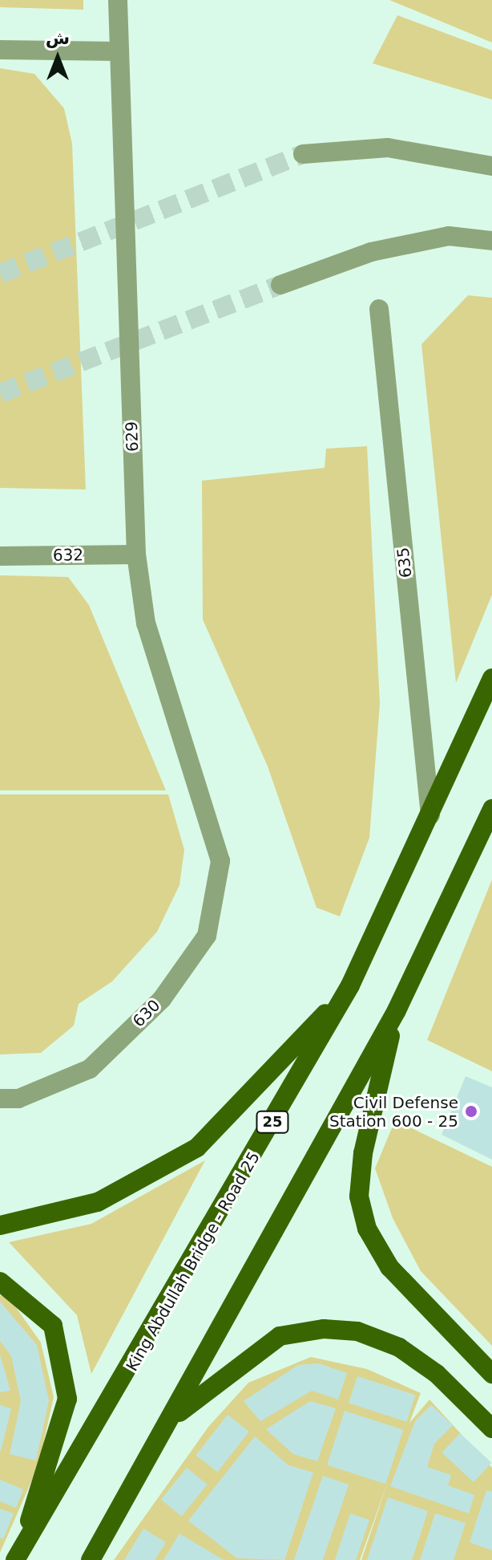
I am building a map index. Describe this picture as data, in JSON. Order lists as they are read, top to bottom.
{
  "streets": {
    "main road": ["25", "King Abdullah Bridge - Road 25"],
    "street": [
      "629",
      "632",
      "635",
      "630"
    ]
  },
  "crossings": [
    ["629", "632"],
    ["629", "630"],
    ["635", "King Abdullah Bridge - Road 25"]
  ],
  "places": ["Civil Defense Station 600 - 25"],
  "north": "top"
}
